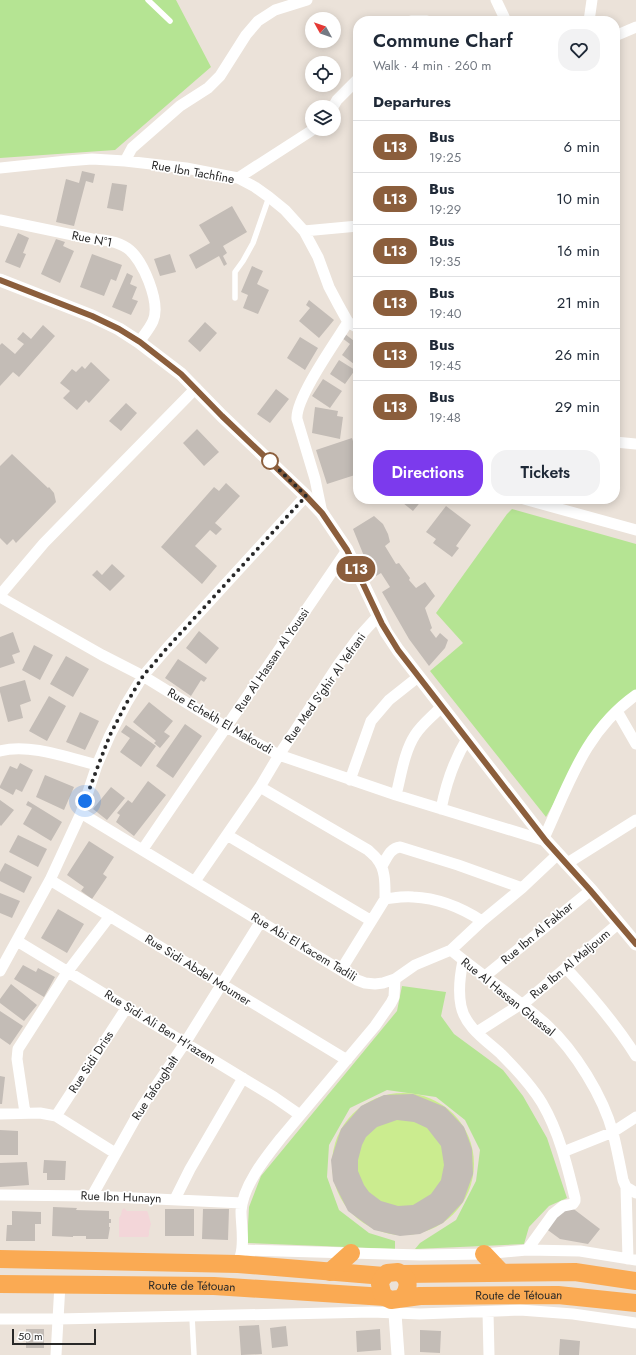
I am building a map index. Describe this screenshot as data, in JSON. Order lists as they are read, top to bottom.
{
  "streets": {
    "highway": ["Route de Tétouan"],
    "street": [
      "Rue Ibn Tachfine",
      "Rue N°1",
      "Rue Al Hassan Al Youssi",
      "Rue Med S'ghir Al Yefrani",
      "Rue Echekh El Makoudi",
      "Rue Ibn Al Fakhar",
      "Rue Abi El Kacem Tadili",
      "Rue Ibn Al Maljoum",
      "Rue Sidi Abdel Moumer",
      "Rue Al Hassan Ghassal",
      "Rue Sidi Ali Ben H'razem",
      "Rue Sidi Driss",
      "Rue Tafoughalt",
      "Rue Ibn Hunayn"
    ]
  },
  "crossings": [
    ["Rue Al Hassan Al Youssi", "Rue Echekh El Makoudi"],
    ["Rue Al Hassan Al Youssi", "Rue Abi El Kacem Tadili"],
    ["Rue Med S'ghir Al Yefrani", "Rue Echekh El Makoudi"],
    ["Rue Med S'ghir Al Yefrani", "Rue Abi El Kacem Tadili"],
    ["Rue Ibn Al Fakhar", "Rue Al Hassan Ghassal"],
    ["Rue Abi El Kacem Tadili", "Rue Al Hassan Ghassal"],
    ["Rue Abi El Kacem Tadili", "Rue Tafoughalt"],
    ["Rue Ibn Al Maljoum", "Rue Al Hassan Ghassal"],
    ["Rue Sidi Abdel Moumer", "Rue Tafoughalt"],
    ["Rue Sidi Ali Ben H'razem", "Rue Sidi Driss"],
    ["Rue Sidi Ali Ben H'razem", "Rue Tafoughalt"],
    ["Rue Tafoughalt", "Rue Ibn Hunayn"]
  ],
  "lines": ["bus line L13"],
  "scale_bar": "50 m",
  "north": "top left",
  "page": {
    "on_map": "L13",
    "heading": [
      ["Commune Charf", "Walk · 4 min · 260 m"],
      "Departures"
    ],
    "list": [
      {
        "mark": "L13",
        "name": "Bus",
        "note": "19:25",
        "value": "6 min"
      },
      {
        "mark": "L13",
        "name": "Bus",
        "note": "19:29",
        "value": "10 min"
      },
      {
        "mark": "L13",
        "name": "Bus",
        "note": "19:35",
        "value": "16 min"
      },
      {
        "mark": "L13",
        "name": "Bus",
        "note": "19:40",
        "value": "21 min"
      },
      {
        "mark": "L13",
        "name": "Bus",
        "note": "19:45",
        "value": "26 min"
      },
      {
        "mark": "L13",
        "name": "Bus",
        "note": "19:48",
        "value": "29 min"
      }
    ],
    "buttons": ["Directions", "Tickets"],
    "scale": "50 m"
  }
}
